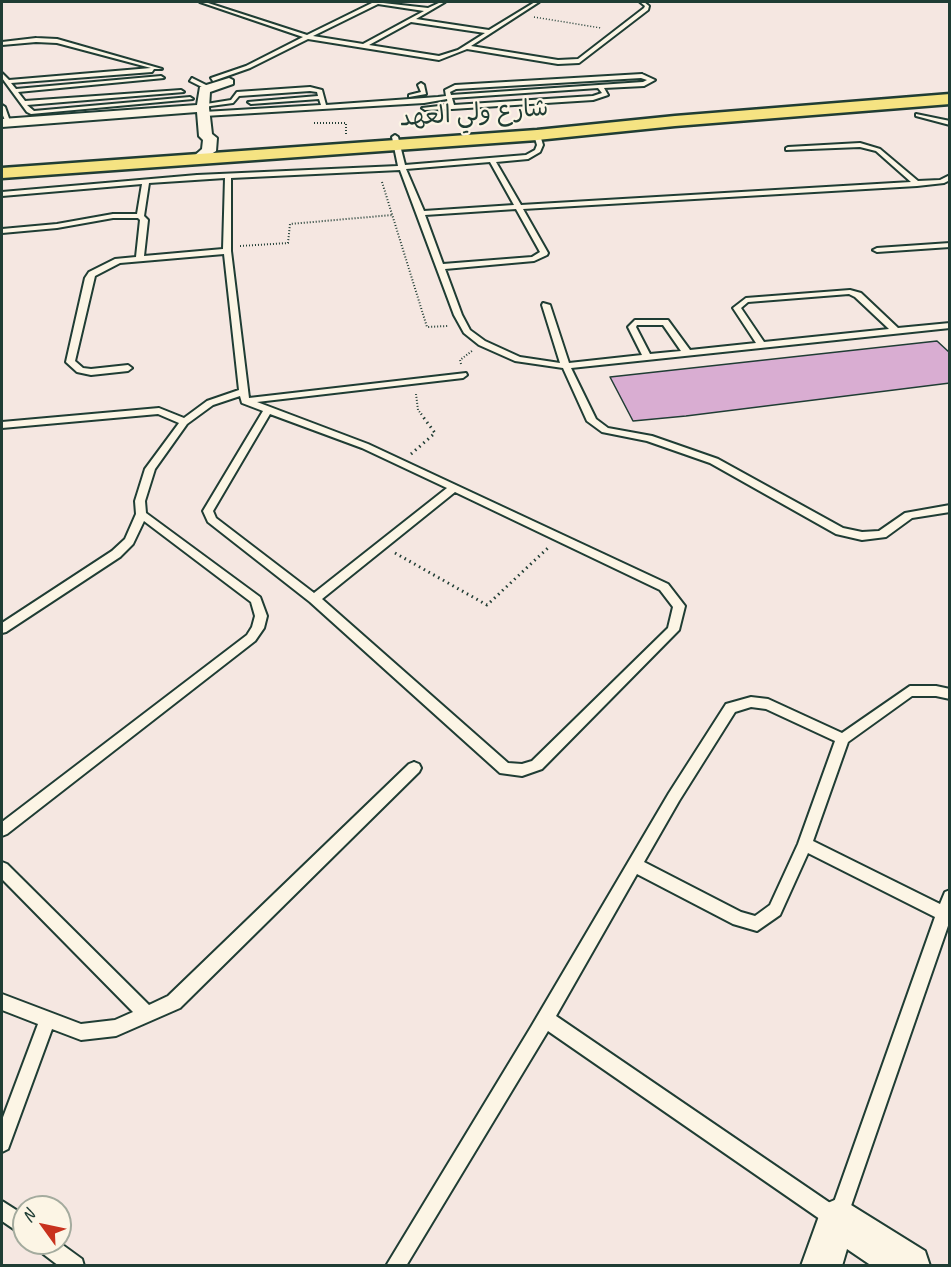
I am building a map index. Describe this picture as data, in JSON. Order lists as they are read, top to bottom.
{
  "streets": {
    "main road": ["شارع ولي العهد"]
  },
  "north": "top left"
}
